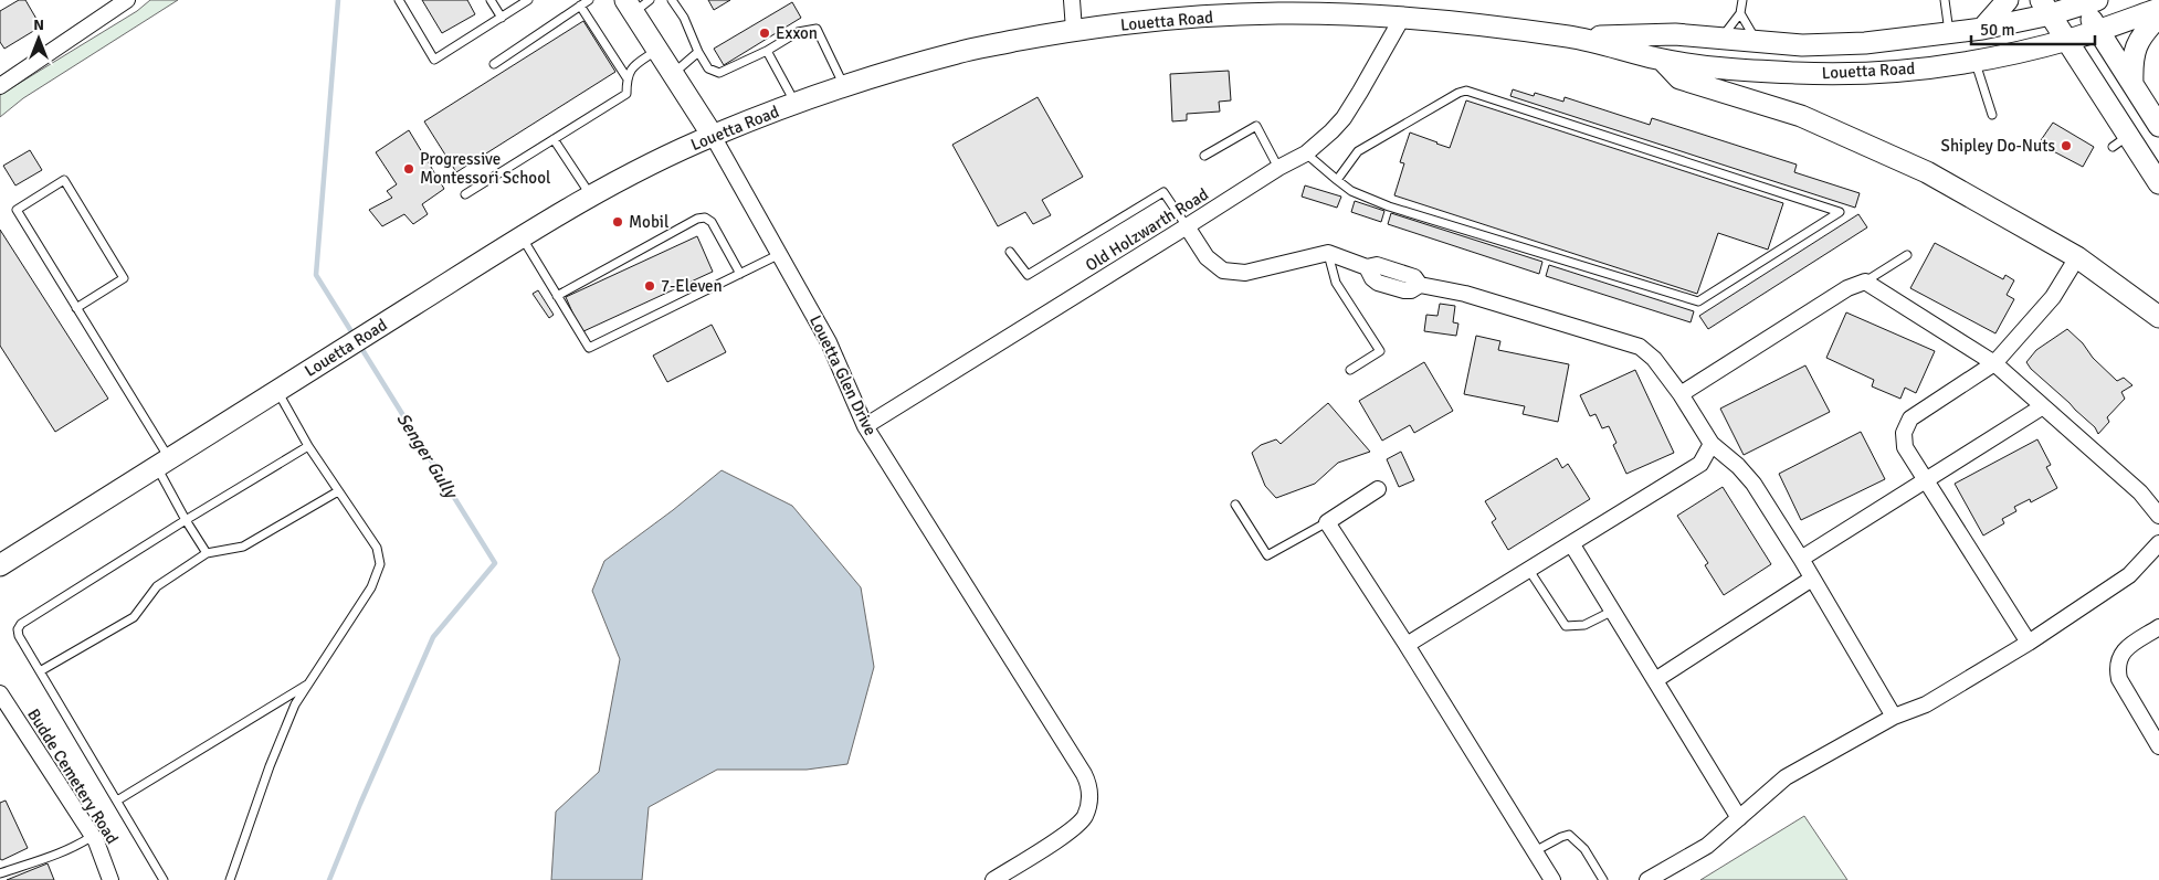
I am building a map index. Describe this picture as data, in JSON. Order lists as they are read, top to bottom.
{
  "streets": {
    "main road": ["Louetta Road", "Louetta Glen Drive"],
    "street": ["Old Holzwarth Road", "Budde Cemetery Road"]
  },
  "crossings": [
    ["Louetta Road", "Old Holzwarth Road"],
    ["Louetta Road", "Louetta Glen Drive"],
    ["Old Holzwarth Road", "Louetta Glen Drive"]
  ],
  "water": ["Senger Gully"],
  "places": [
    "Exxon",
    "Shipley Do-Nuts",
    "Progressive Montessori School",
    "Mobil",
    "7-Eleven"
  ],
  "scale_bar": "50 m",
  "north": "top"
}
